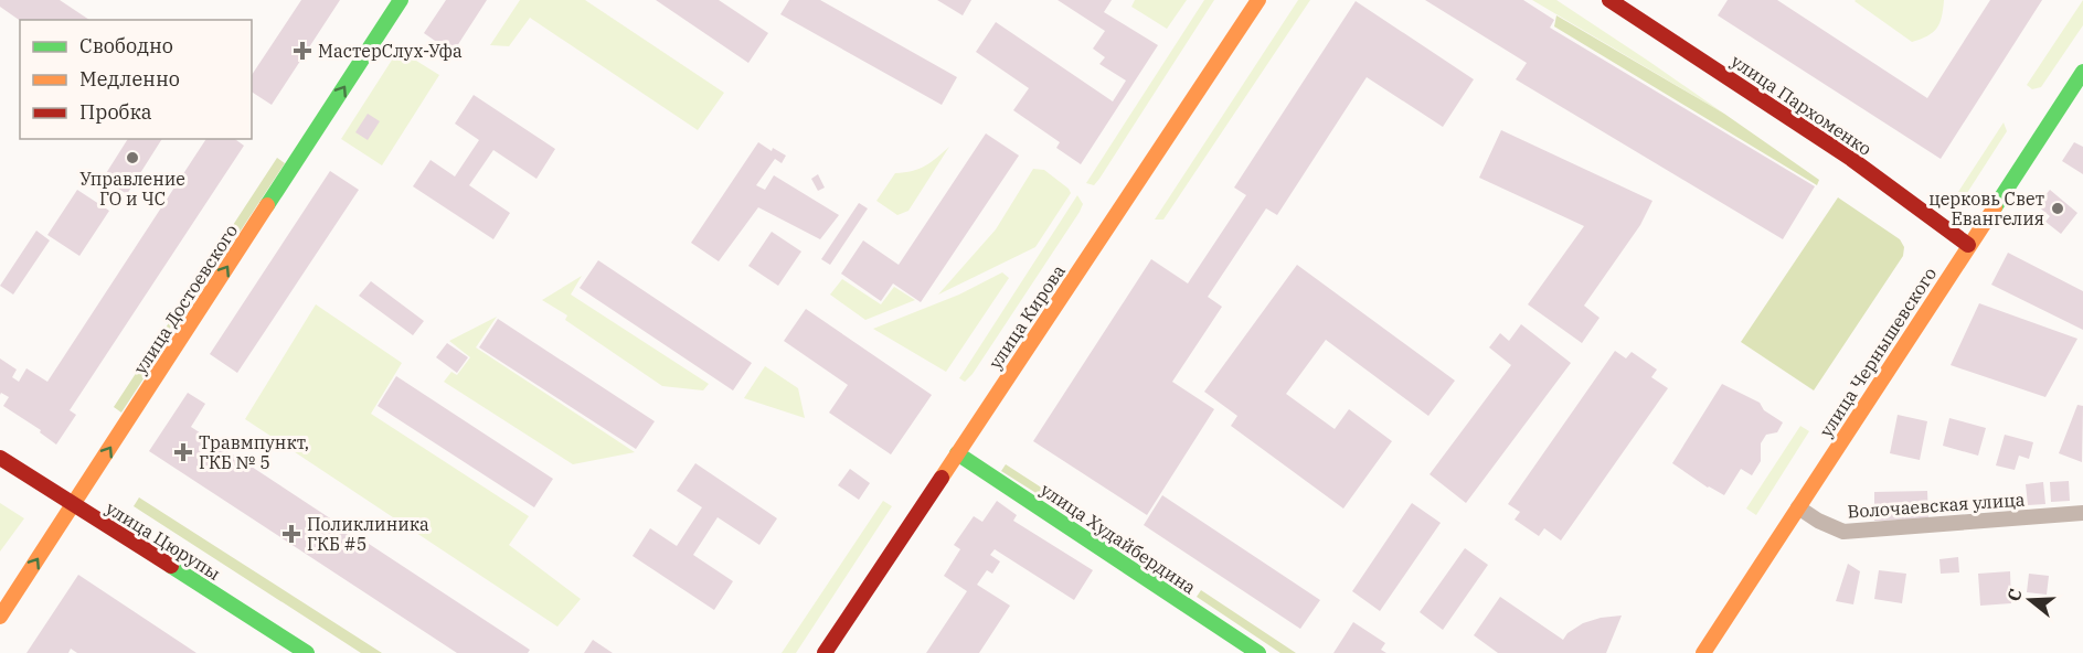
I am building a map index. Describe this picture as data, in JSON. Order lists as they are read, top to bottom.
{
  "streets": {
    "street": [
      "улица Пархоменко",
      "улица Достоевского",
      "улица Кирова",
      "улица Чернышевского",
      "Волочаевская улица",
      "улица Худайбердина",
      "улица Цюрупы"
    ]
  },
  "crossings": [
    ["улица Пархоменко", "улица Чернышевского"],
    ["улица Достоевского", "улица Цюрупы"],
    ["улица Кирова", "улица Худайбердина"],
    ["улица Чернышевского", "Волочаевская улица"]
  ],
  "one_way": ["улица Достоевского"],
  "places": {
    "health": ["МастерСлух-Уфа", "Травмпункт, ГКБ № 5", "Поликлиника ГКБ #5"],
    "other": ["Управление ГО и ЧС", "церковь Свет Евангелия"]
  },
  "legend": ["Свободно", "Медленно", "Пробка"],
  "north": "left"
}
